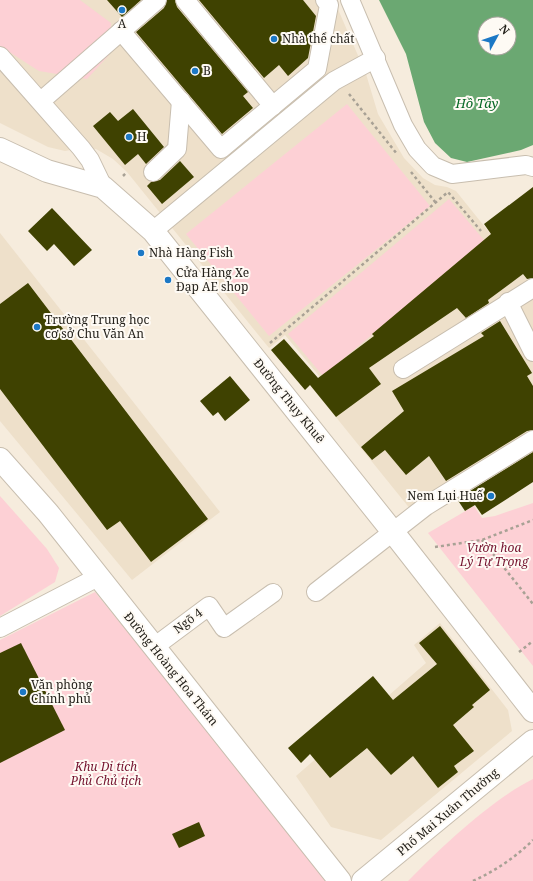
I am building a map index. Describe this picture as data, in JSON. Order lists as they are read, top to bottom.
{
  "streets": {
    "main road": ["Đường Thụy Khuê", "Đường Hoàng Hoa Thám", "Phố Mai Xuân Thưởng"],
    "street": ["Ngõ 4"]
  },
  "crossings": [
    ["Ngõ 4", "Đường Hoàng Hoa Thám"]
  ],
  "water": ["Hồ Tây"],
  "parks": ["Vườn hoa Lý Tự Trọng", "Khu Di tích Phủ Chủ tịch"],
  "places": [
    "A",
    "Nhà thể chất",
    "B",
    "H",
    "Nhà Hàng Fish",
    "Cửa Hàng Xe Đạp AE shop",
    "Trường Trung học cơ sở Chu Văn An",
    "Nem Lụi Huế",
    "Văn phòng Chính phủ"
  ],
  "north": "top right"
}
